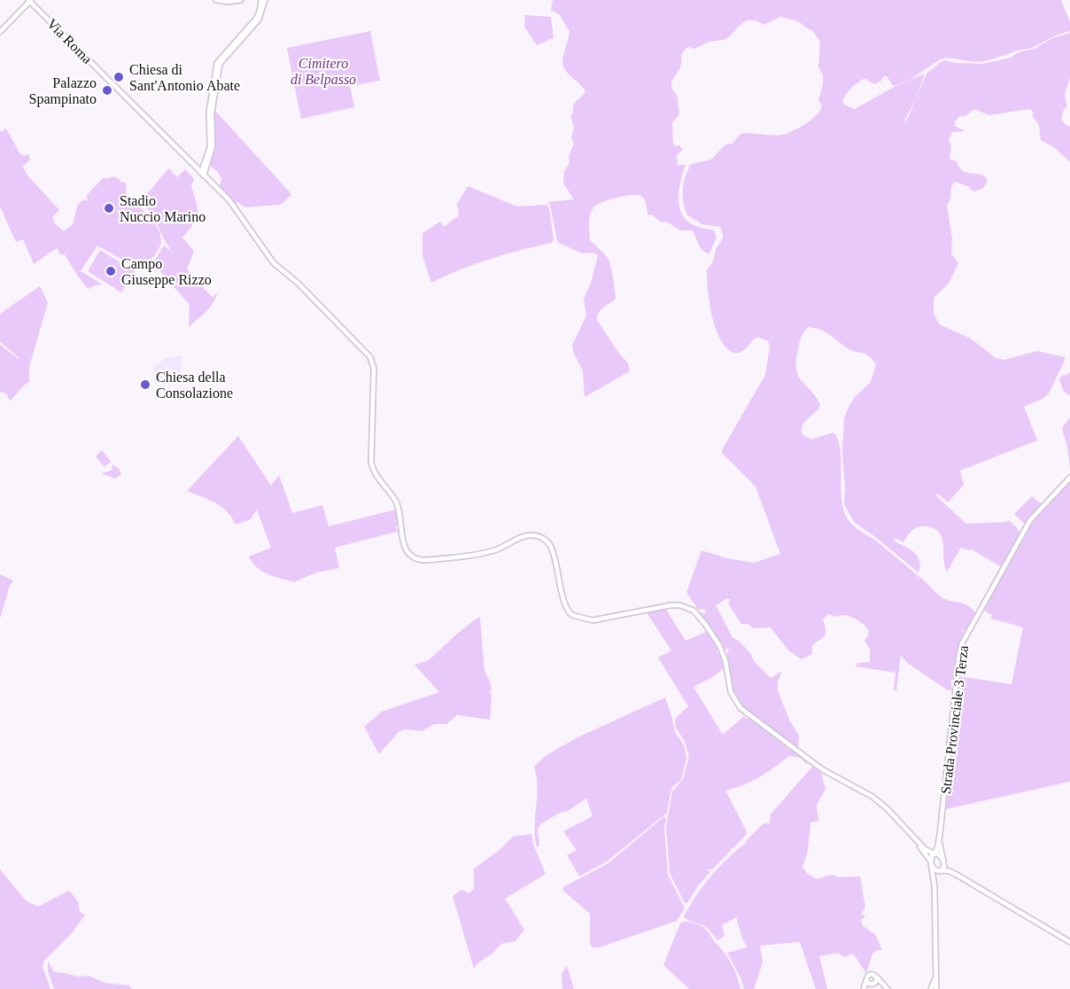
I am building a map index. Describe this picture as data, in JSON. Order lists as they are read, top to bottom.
{
  "streets": {
    "main road": ["Via Roma", "Strada Provinciale 3 Terza"]
  },
  "parks": ["Cimitero di Belpasso"],
  "places": [
    "Chiesa di Sant'Antonio Abate",
    "Palazzo Spampinato",
    "Stadio Nuccio Marino",
    "Campo Giuseppe Rizzo",
    "Chiesa della Consolazione"
  ]
}
